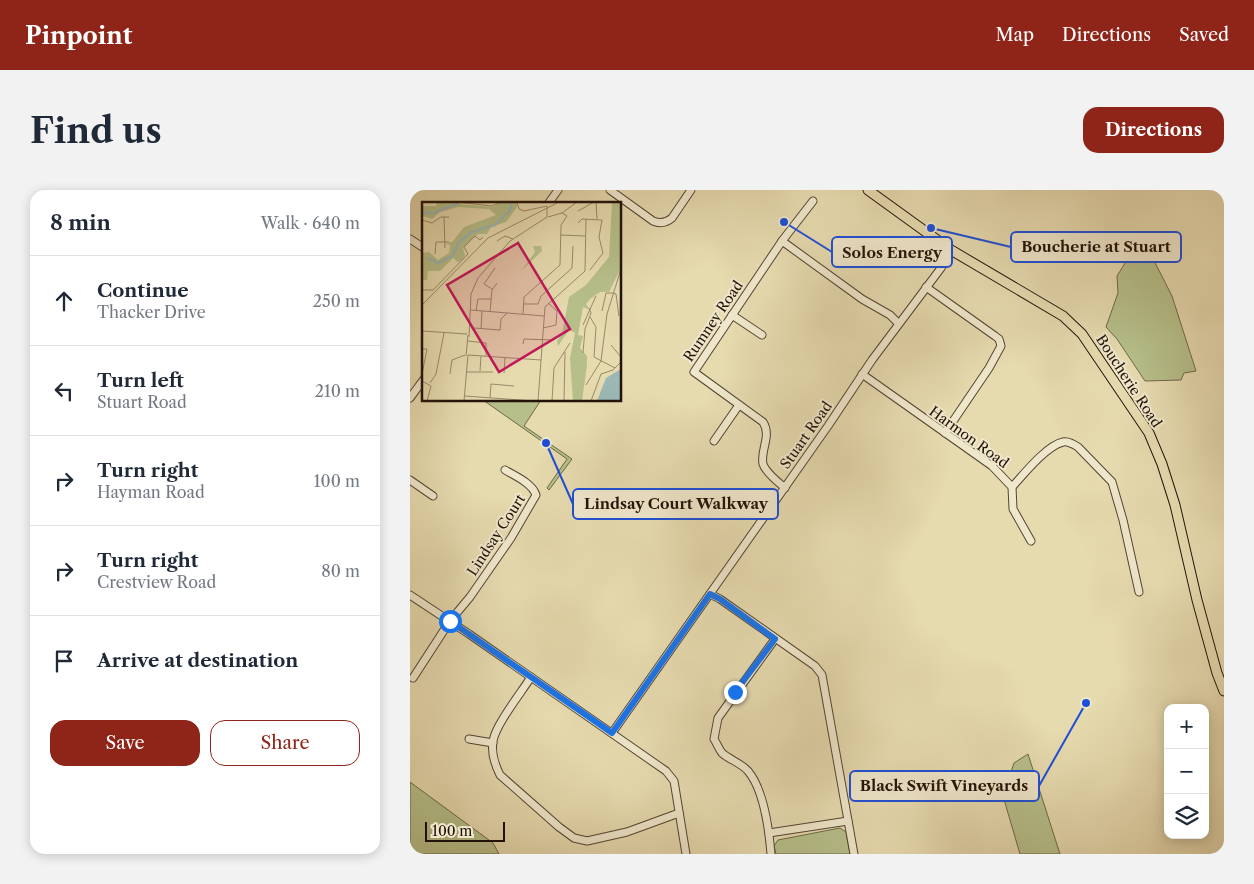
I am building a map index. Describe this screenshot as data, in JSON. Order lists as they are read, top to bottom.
{
  "streets": {
    "main road": ["Boucherie Road"],
    "street": [
      "Rumney Road",
      "Stuart Road",
      "Harmon Road",
      "Lindsay Court"
    ]
  },
  "crossings": [
    ["Rumney Road", "Stuart Road"],
    ["Boucherie Road", "Stuart Road"],
    ["Stuart Road", "Harmon Road"]
  ],
  "places": [
    "Solos Energy",
    "Boucherie at Stuart",
    "Lindsay Court Walkway",
    "Black Swift Vineyards"
  ],
  "scale_bar": "100 m",
  "page": {
    "header": "Pinpoint",
    "nav": ["Map", "Directions", "Saved"],
    "buttons": [
      "Directions",
      ["Save", "Share"]
    ],
    "title": "Find us",
    "heading": ["8 min", "Walk · 640 m"],
    "list": [
      ["Continue", "Thacker Drive", "250 m"],
      ["Turn left", "Stuart Road", "210 m"],
      ["Turn right", "Hayman Road", "100 m"],
      ["Turn right", "Crestview Road", "80 m"],
      "Arrive at destination"
    ],
    "map_buttons": ["+", "−"],
    "scale": "100 m"
  }
}
